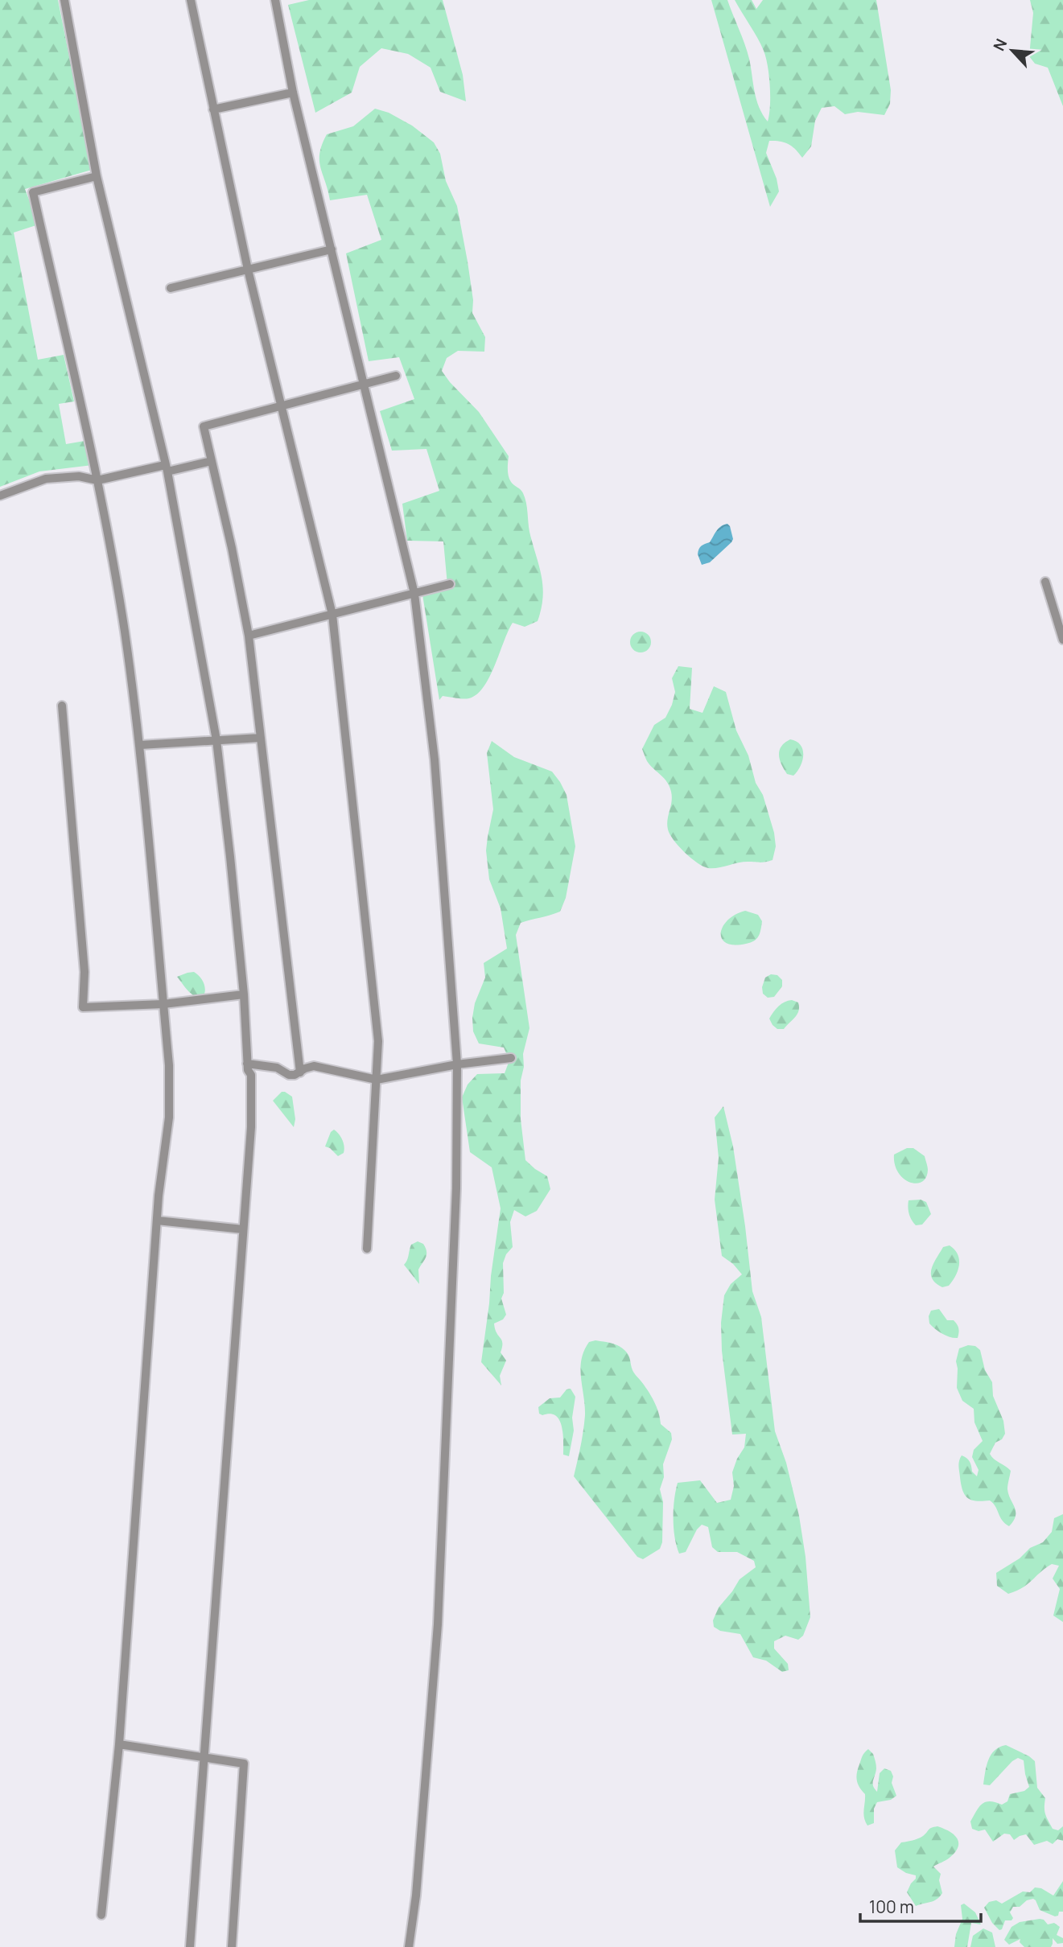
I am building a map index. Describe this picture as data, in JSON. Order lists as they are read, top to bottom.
{
  "scale_bar": "100 m",
  "north": "top left"
}
